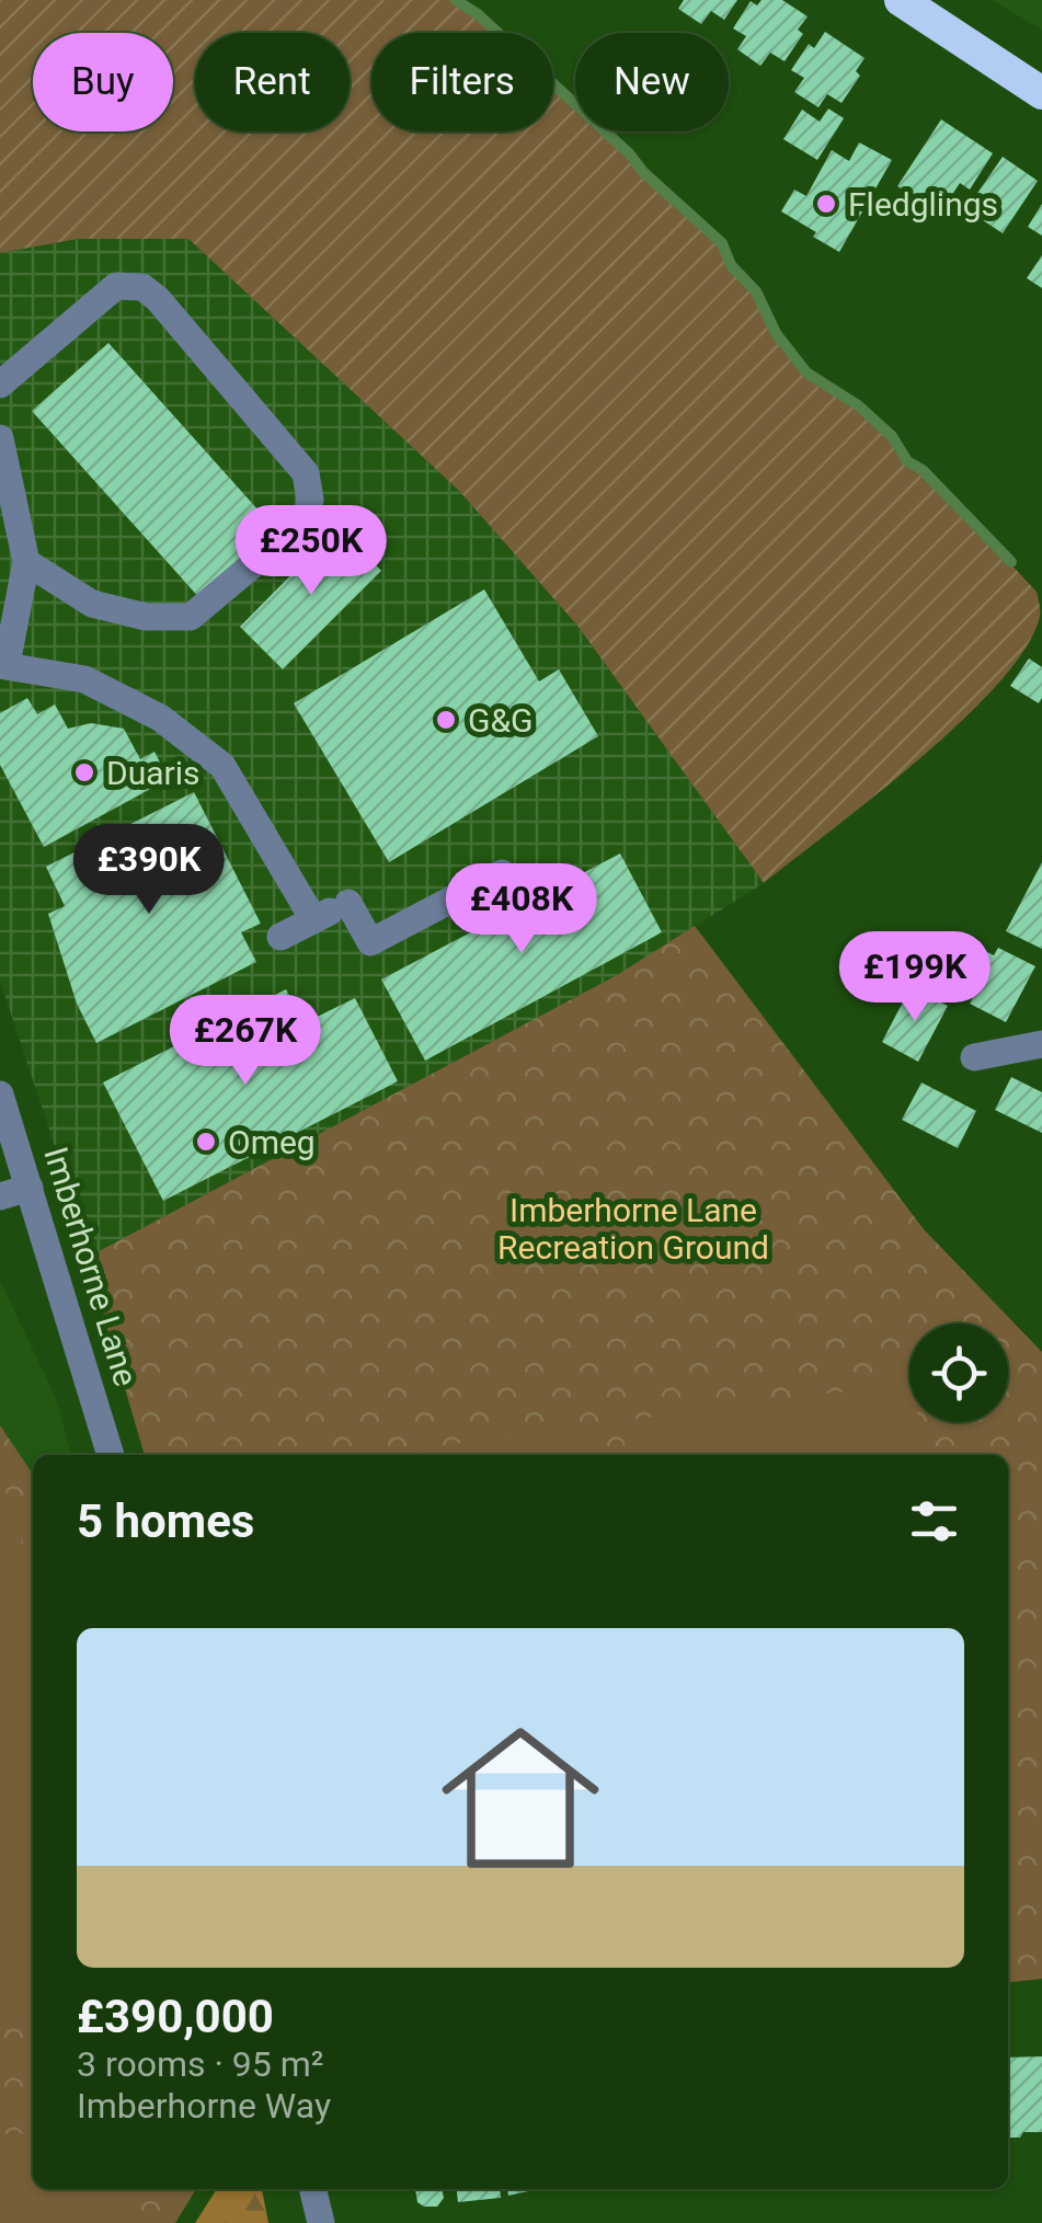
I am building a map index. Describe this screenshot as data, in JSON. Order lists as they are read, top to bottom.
{
  "streets": {
    "street": ["Imberhorne Lane"]
  },
  "parks": ["Imberhorne Lane Recreation Ground"],
  "places": [
    "Fledglings",
    "G&G",
    "Duaris",
    "Omeg"
  ],
  "page": {
    "chip": [
      "Buy",
      "Rent",
      "Filters",
      "New"
    ],
    "price": [
      "£250K",
      "£390K",
      "£408K",
      "£199K",
      "£267K"
    ],
    "heading": "5 homes",
    "list": [
      {
        "name": "£390,000",
        "note": "3 rooms · 95 m² · Imberhorne Way"
      }
    ]
  }
}
